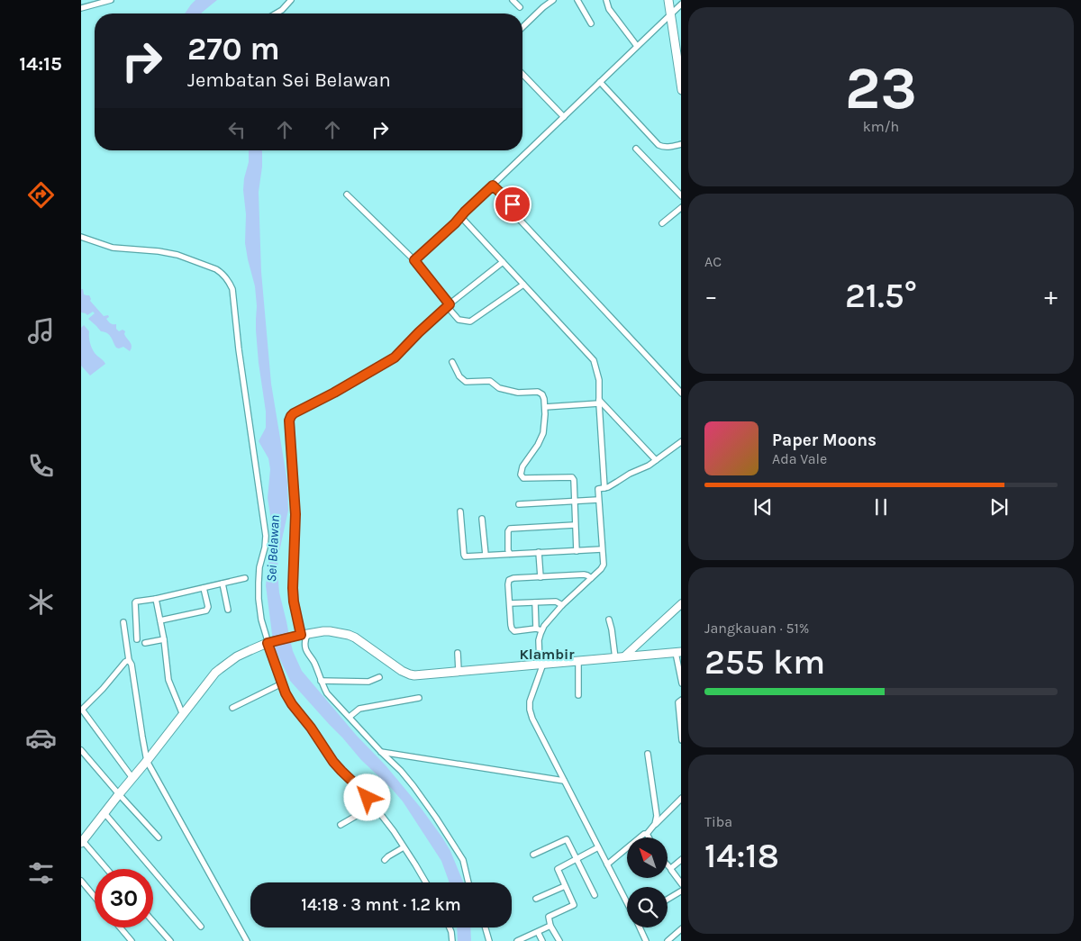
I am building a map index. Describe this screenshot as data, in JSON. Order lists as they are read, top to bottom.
{
  "districts": ["Klambir"],
  "water": ["Sei Belawan"],
  "north": "top left",
  "page": {
    "tabs": "14:15",
    "tile": [
      ["23", "km/h"],
      "AC",
      ["Jangkauan · 51%", "255 km"],
      ["Tiba", "14:18"]
    ],
    "turn": ["270 m", "Jembatan Sei Belawan"],
    "heat": ["−", "21.5°", "+"],
    "song": ["Paper Moons", "Ada Vale"],
    "limit": "30",
    "trip": "14:18 · 3 mnt · 1.2 km"
  }
}
